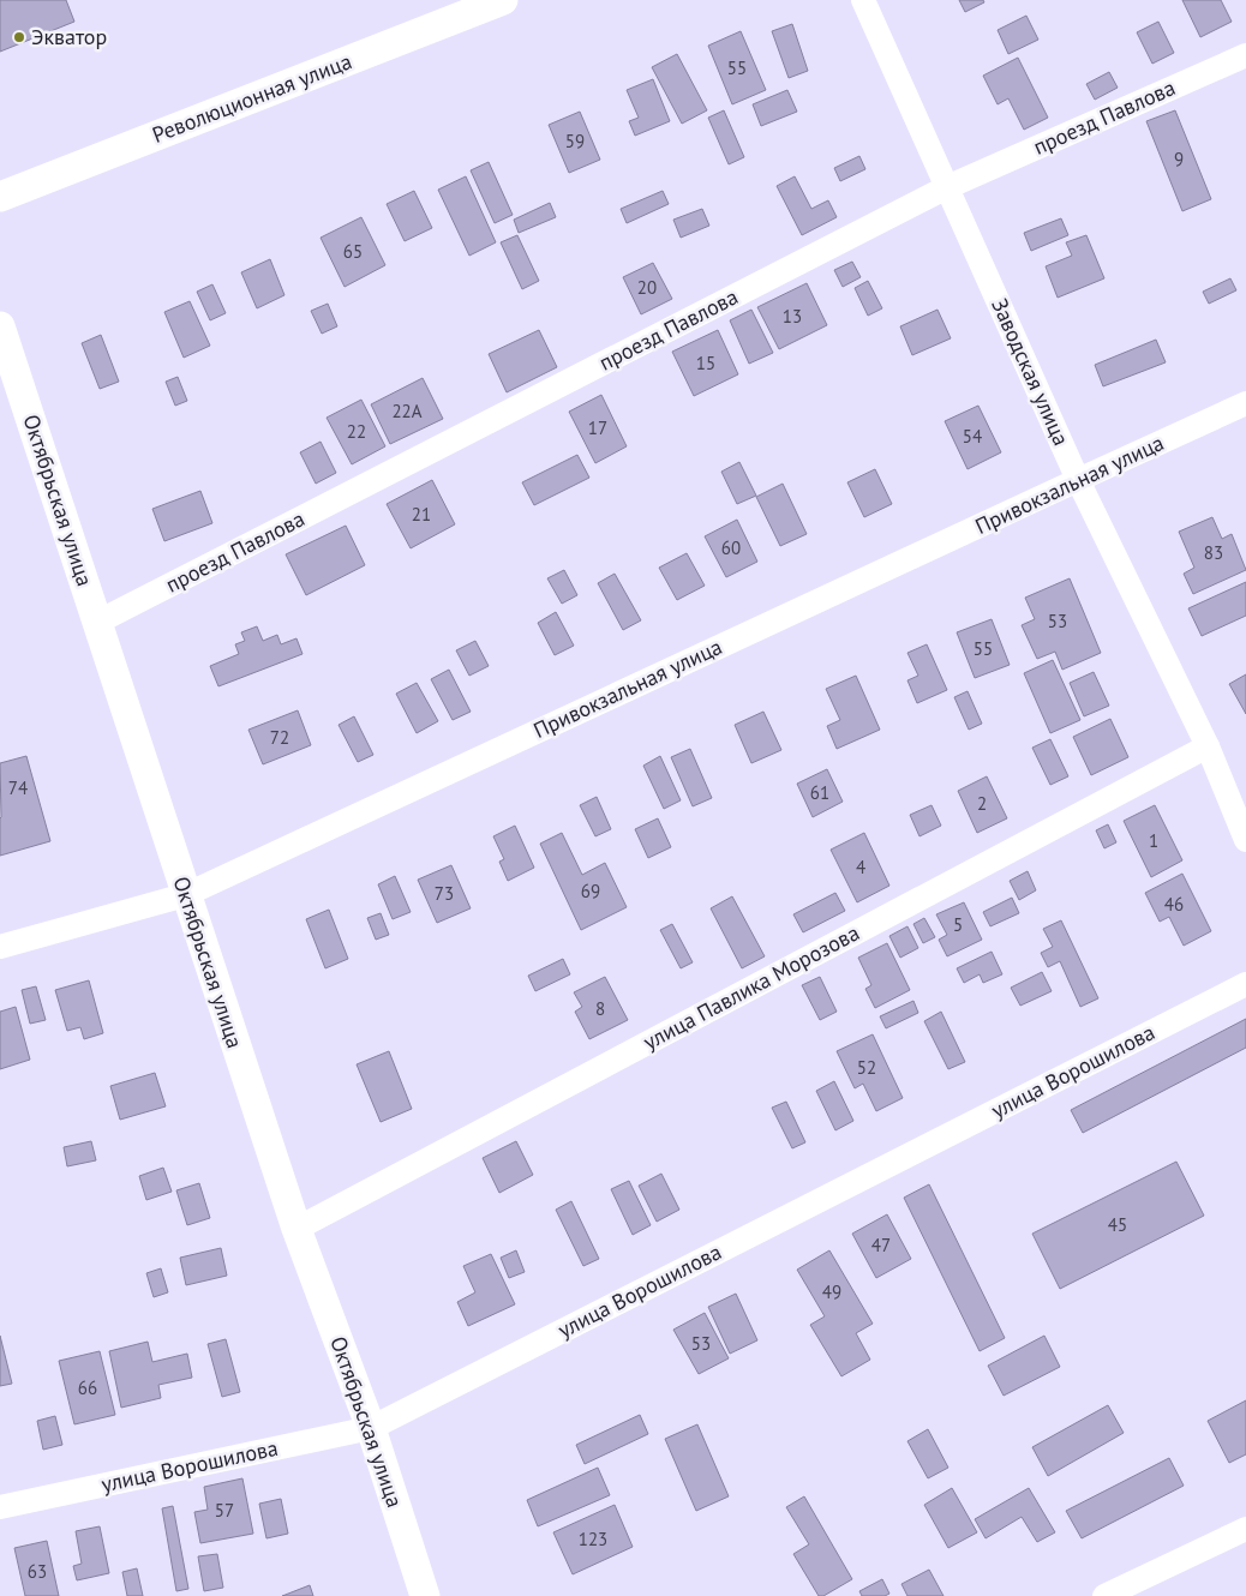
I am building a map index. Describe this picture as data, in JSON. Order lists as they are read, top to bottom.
{
  "streets": {
    "street": [
      "Революционная улица",
      "проезд Павлова",
      "Заводская улица",
      "Привокзальная улица",
      "Октябрьская улица",
      "улица Павлика Морозова",
      "улица Ворошилова"
    ]
  },
  "crossings": [
    ["проезд Павлова", "Заводская улица"],
    ["проезд Павлова", "Октябрьская улица"],
    ["Заводская улица", "Привокзальная улица"],
    ["Заводская улица", "улица Павлика Морозова"],
    ["Привокзальная улица", "Октябрьская улица"],
    ["Октябрьская улица", "улица Павлика Морозова"],
    ["Октябрьская улица", "улица Ворошилова"]
  ],
  "places": ["Экватор"],
  "house_numbers": [
    "55",
    "59",
    "9",
    "65",
    "20",
    "13",
    "15",
    "22А",
    "17",
    "22",
    "54",
    "21",
    "60",
    "83",
    "53",
    "55",
    "72",
    "74",
    "61",
    "2",
    "1",
    "4",
    "69",
    "73",
    "46",
    "5",
    "8",
    "52",
    "45",
    "47",
    "49",
    "53",
    "66",
    "57",
    "123",
    "63"
  ]
}
